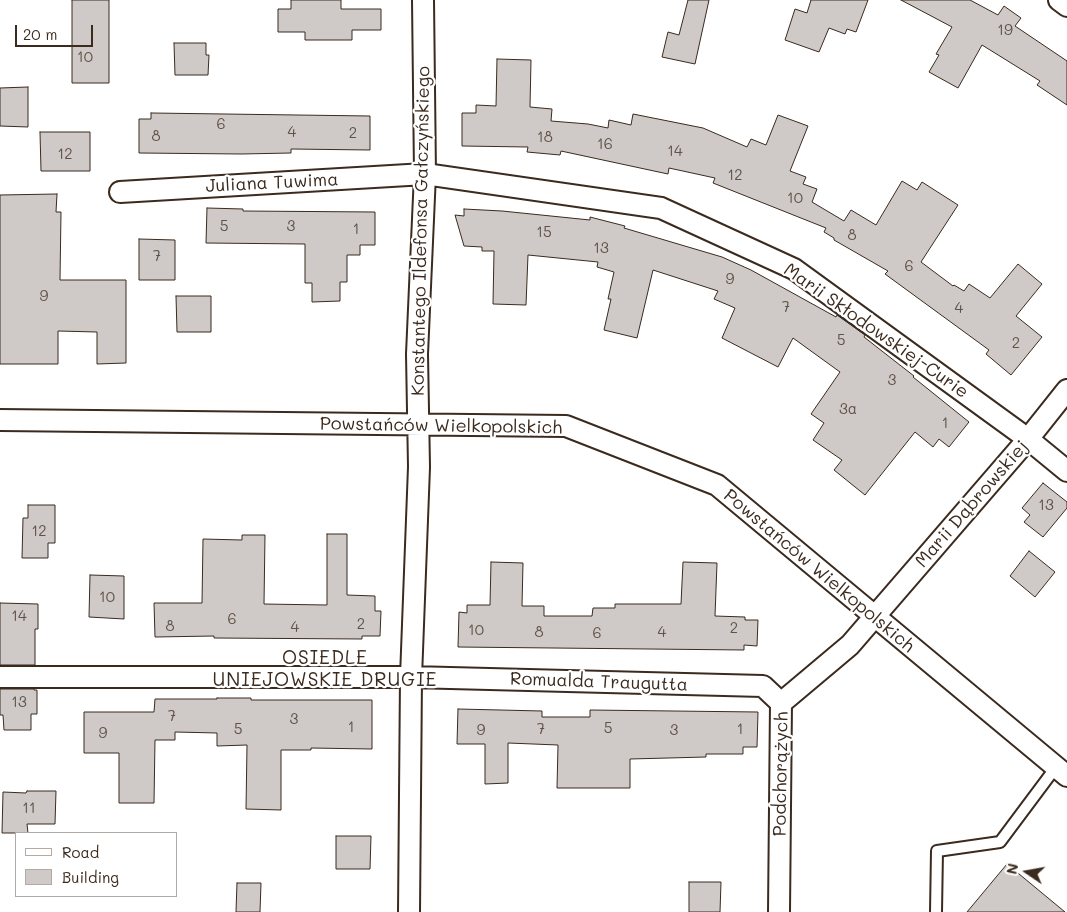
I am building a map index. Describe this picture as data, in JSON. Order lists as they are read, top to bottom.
{
  "streets": {
    "street": [
      "Juliana Tuwima",
      "Konstantego Ildefonsa Gałczyńskiego",
      "Marii Skłodowskiej-Curie",
      "Powstańców Wielkopolskich",
      "Marii Dąbrowskiej",
      "Romualda Traugutta",
      "Podchorążych"
    ]
  },
  "crossings": [
    ["Juliana Tuwima", "Konstantego Ildefonsa Gałczyńskiego"],
    ["Juliana Tuwima", "Marii Skłodowskiej-Curie"],
    ["Konstantego Ildefonsa Gałczyńskiego", "Marii Skłodowskiej-Curie"],
    ["Konstantego Ildefonsa Gałczyńskiego", "Powstańców Wielkopolskich"],
    ["Konstantego Ildefonsa Gałczyńskiego", "Romualda Traugutta"],
    ["Marii Skłodowskiej-Curie", "Marii Dąbrowskiej"],
    ["Powstańców Wielkopolskich", "Marii Dąbrowskiej"],
    ["Powstańców Wielkopolskich", "Podchorążych"],
    ["Marii Dąbrowskiej", "Podchorążych"],
    ["Romualda Traugutta", "Podchorążych"]
  ],
  "districts": ["OSIEDLE UNIEJOWSKIE DRUGIE"],
  "house_numbers": [
    "19",
    "10",
    "6",
    "4",
    "2",
    "8",
    "18",
    "16",
    "14",
    "12",
    "12",
    "10",
    "5",
    "3",
    "1",
    "15",
    "8",
    "13",
    "7",
    "6",
    "9",
    "9",
    "7",
    "4",
    "5",
    "2",
    "3",
    "3a",
    "1",
    "13",
    "12",
    "10",
    "14",
    "6",
    "2",
    "8",
    "4",
    "2",
    "10",
    "8",
    "4",
    "6",
    "13",
    "7",
    "3",
    "1",
    "5",
    "5",
    "7",
    "1",
    "9",
    "3",
    "9",
    "11"
  ],
  "legend": ["Road", "Building"],
  "scale_bar": "20 m",
  "north": "left"
}
